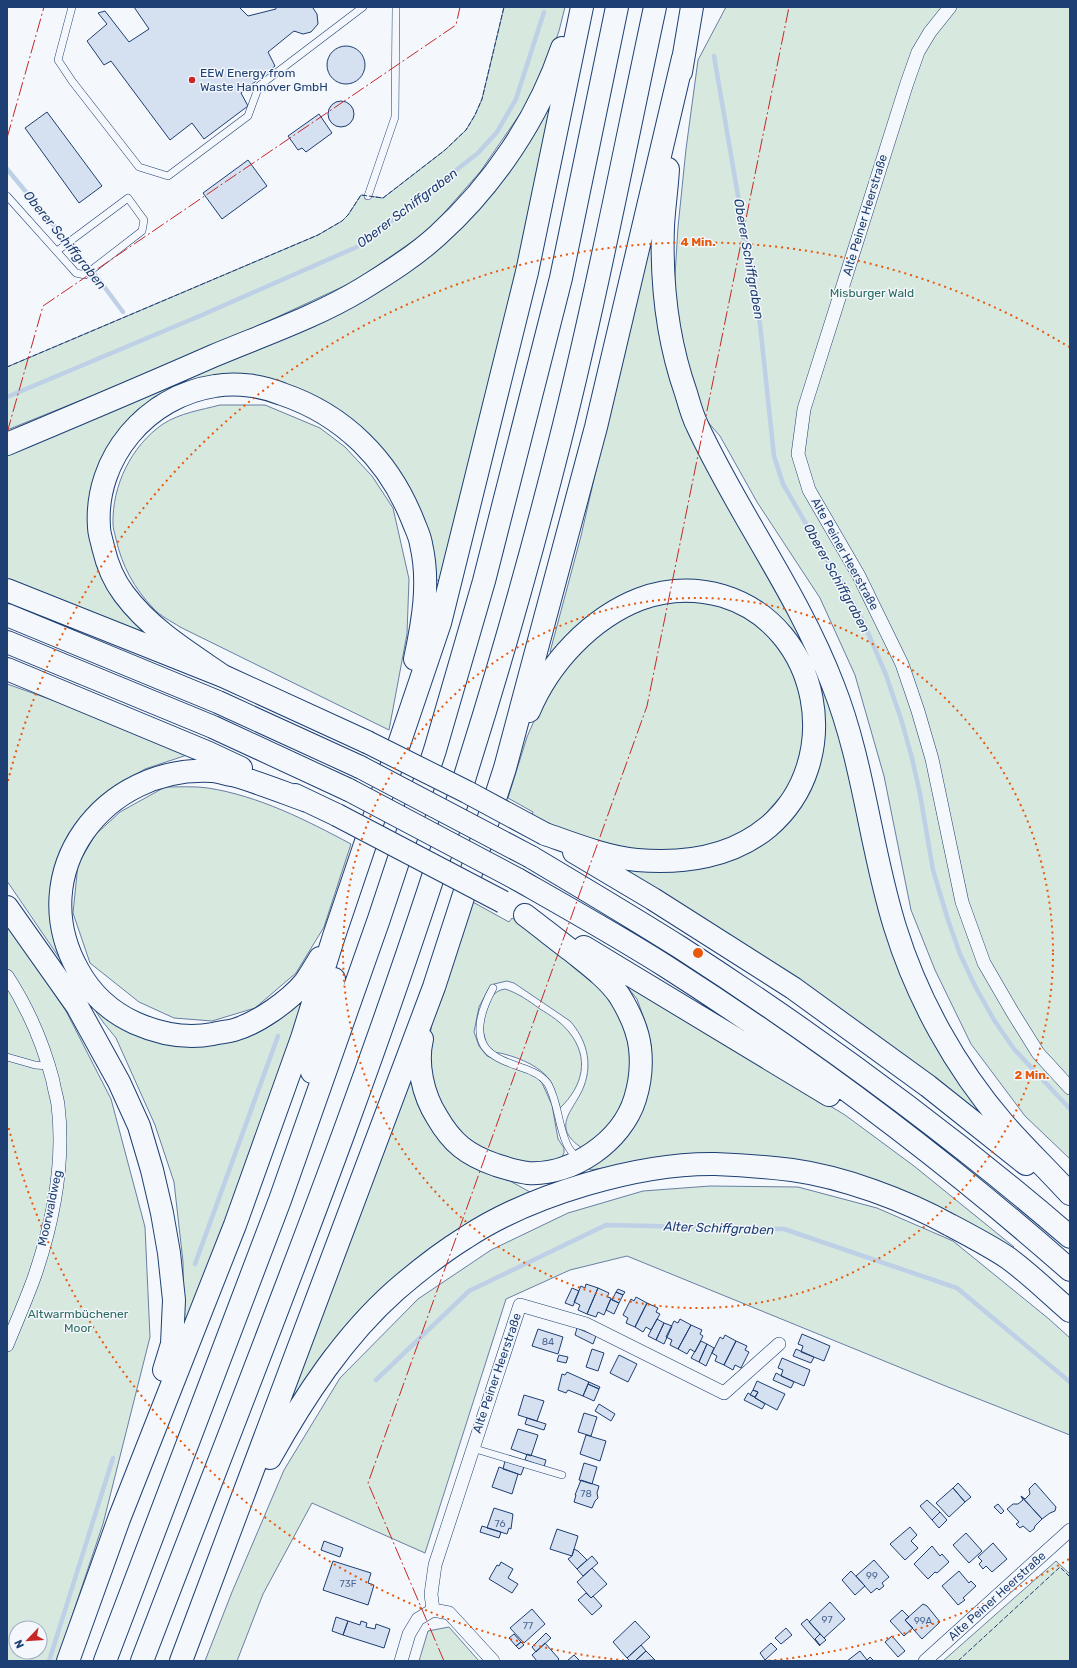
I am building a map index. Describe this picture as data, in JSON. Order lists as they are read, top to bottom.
{
  "streets": {
    "street": ["Alte Peiner Heerstraße", "Moorwaldweg"]
  },
  "water": ["Oberer Schiffgraben", "Alter Schiffgraben"],
  "parks": ["Misburger Wald", "Altwarmbüchener Moor"],
  "places": ["EEW Energy from Waste Hannover GmbH"],
  "house_numbers": [
    "84",
    "78",
    "76",
    "99",
    "73F",
    "97",
    "99A",
    "77"
  ],
  "north": "bottom left",
  "rings": ["4 Min.", "2 Min."]
}
